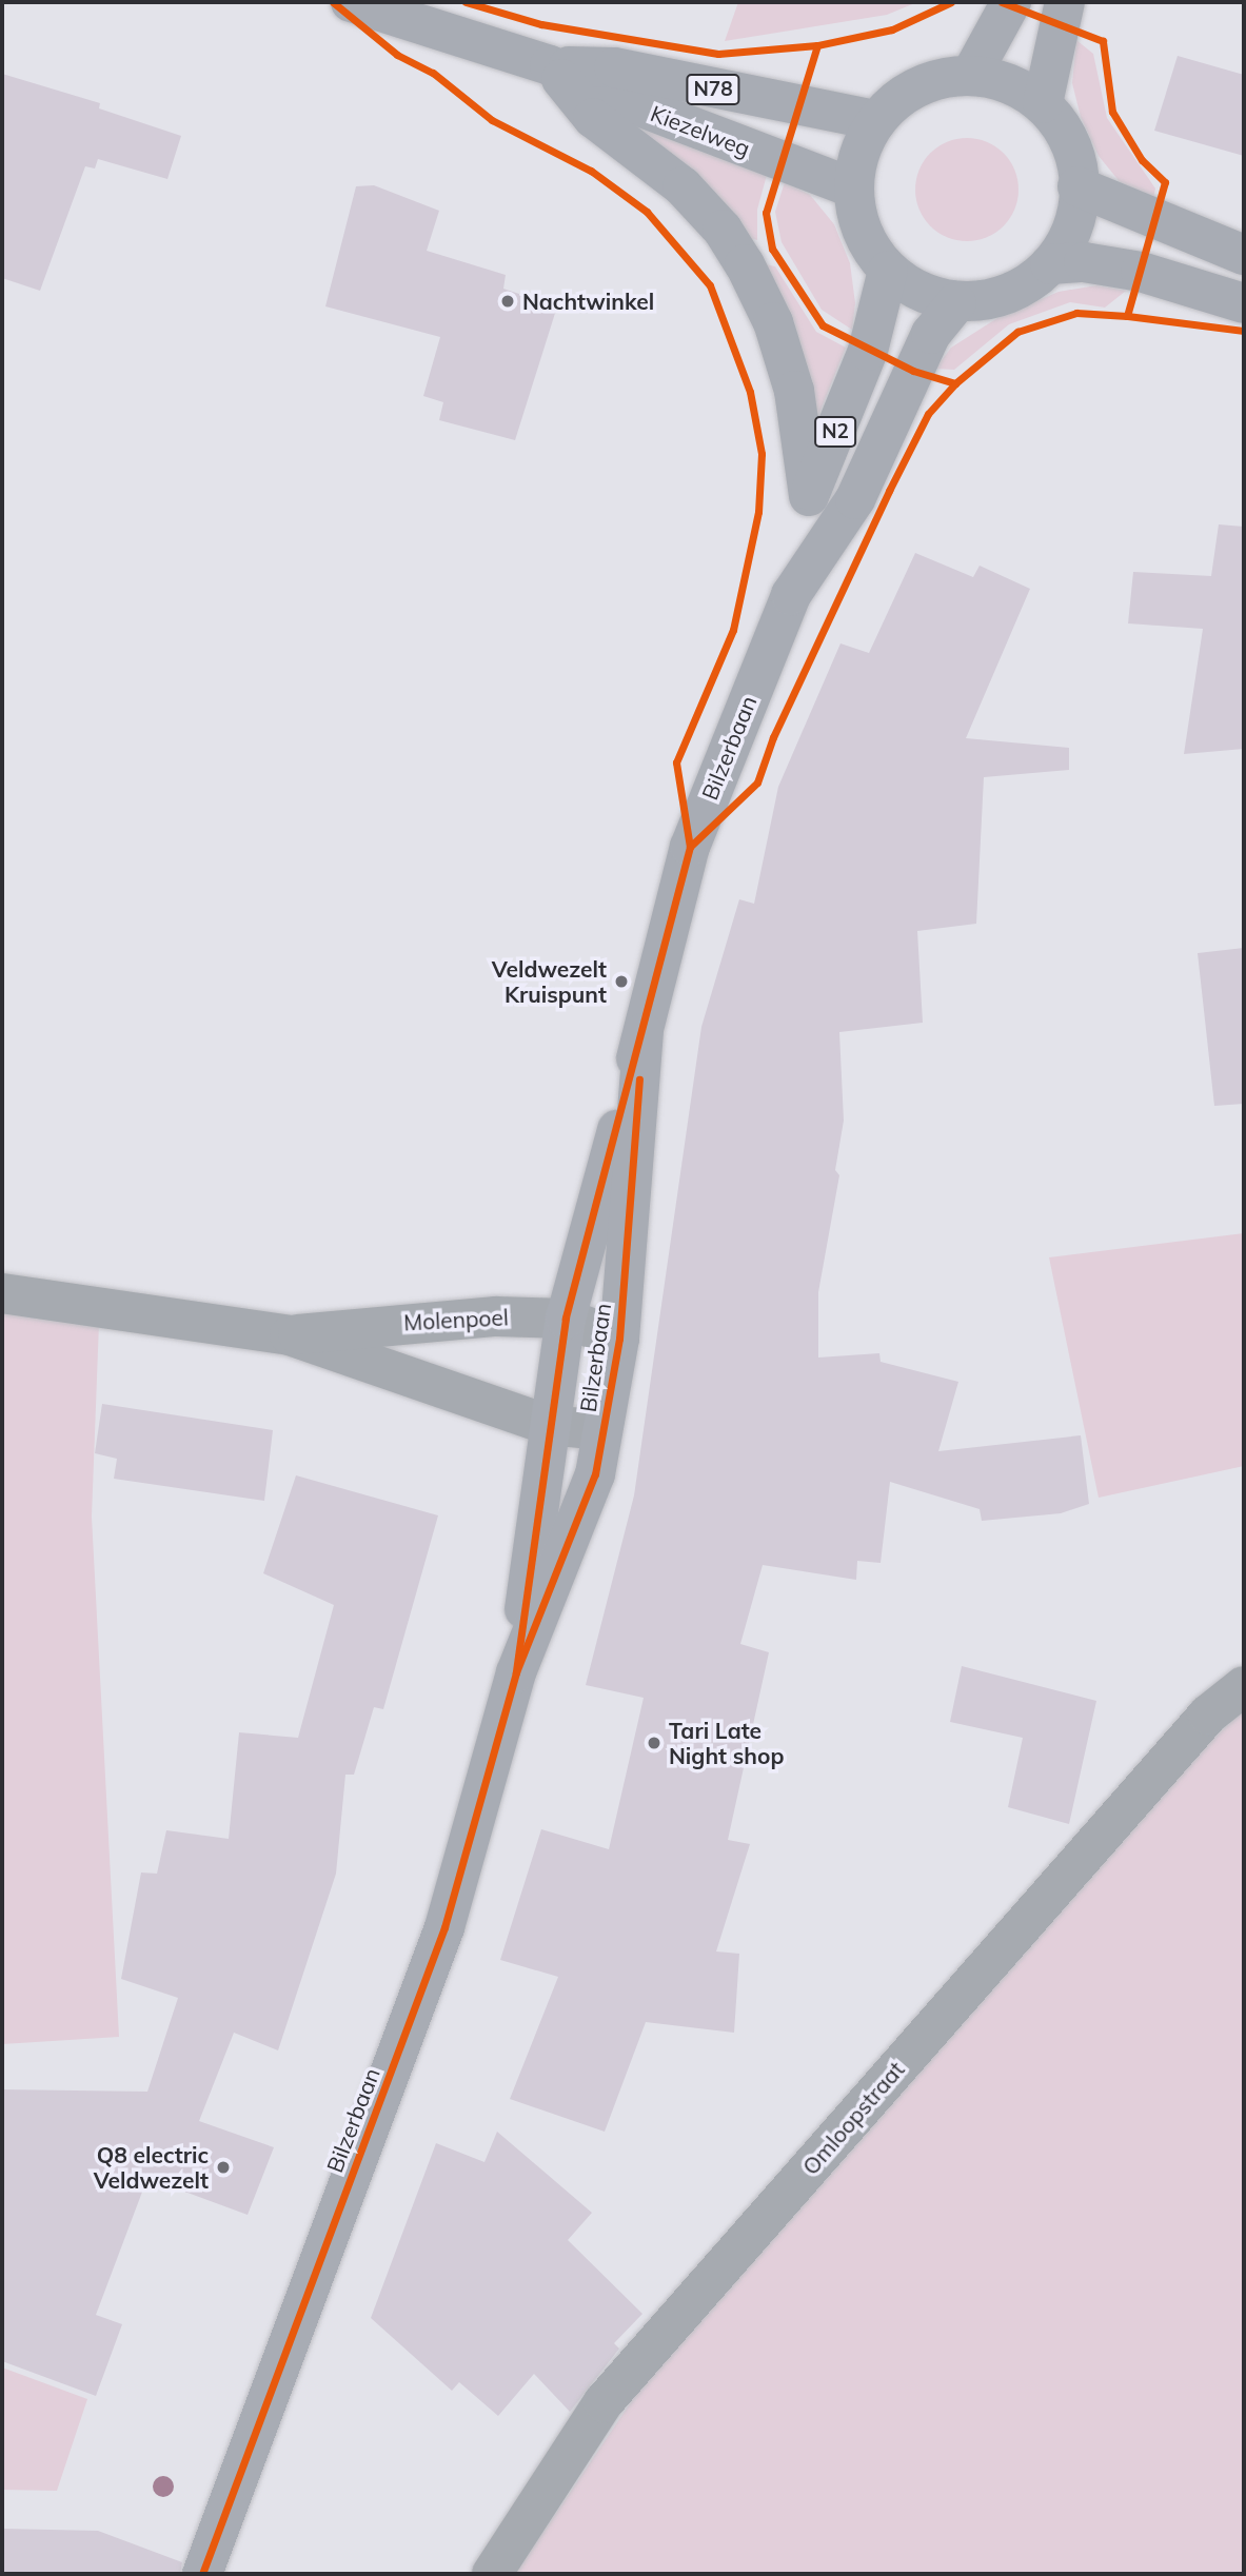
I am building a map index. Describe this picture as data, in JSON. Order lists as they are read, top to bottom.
{
  "streets": {
    "main road": [
      "N78",
      "Kiezelweg",
      "N2",
      "Bilzerbaan"
    ],
    "street": ["Molenpoel", "Omloopstraat"]
  },
  "crossings": [
    ["Kiezelweg", "Bilzerbaan"],
    ["Bilzerbaan", "Molenpoel"]
  ],
  "places": [
    "Nachtwinkel",
    "Veldwezelt Kruispunt",
    "Tari Late Night shop",
    "Q8 electric Veldwezelt"
  ]
}
